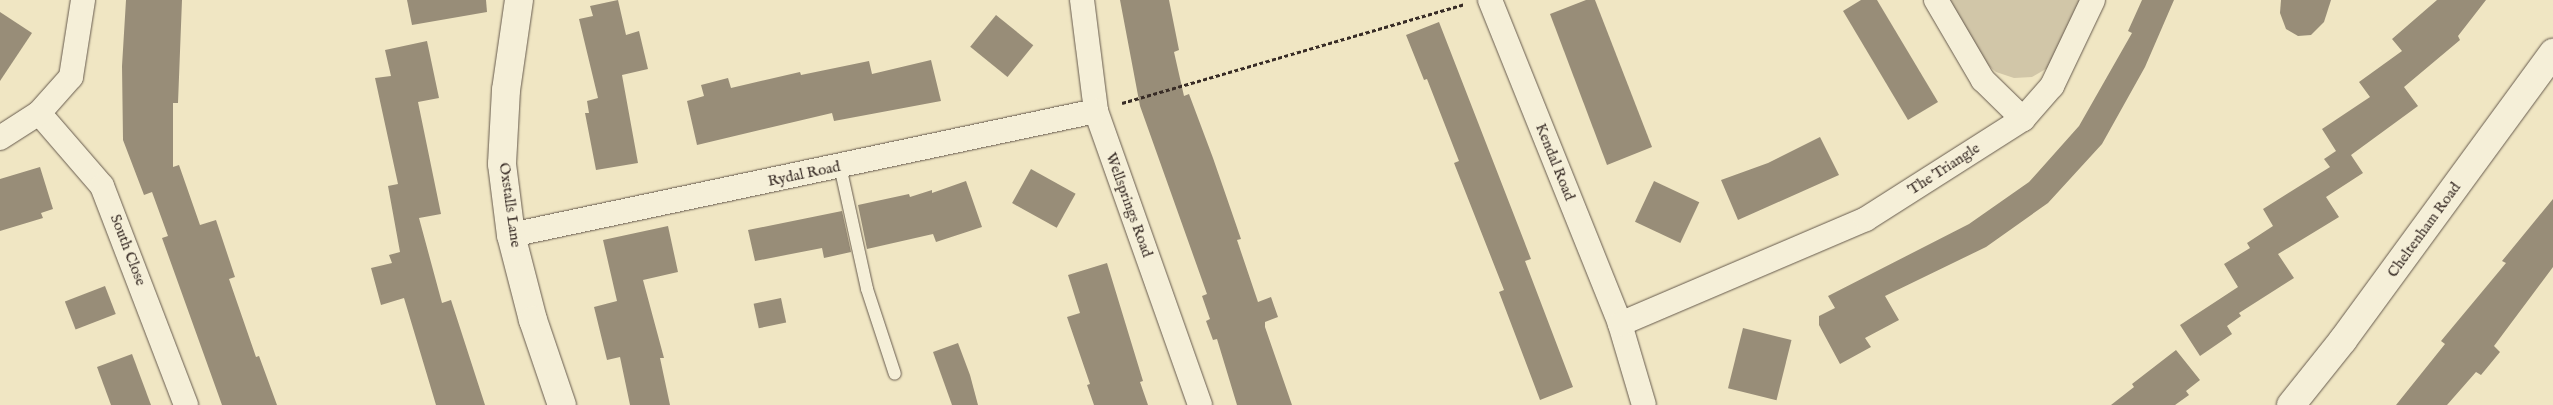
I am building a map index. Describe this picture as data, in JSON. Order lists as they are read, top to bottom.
{
  "streets": {
    "main road": ["Oxstalls Lane", "Cheltenham Road"],
    "street": [
      "Kendal Road",
      "The Triangle",
      "Rydal Road",
      "Wellsprings Road",
      "South Close"
    ]
  },
  "crossings": [
    ["Kendal Road", "The Triangle"],
    ["Rydal Road", "Oxstalls Lane"],
    ["Rydal Road", "Wellsprings Road"]
  ]
}
